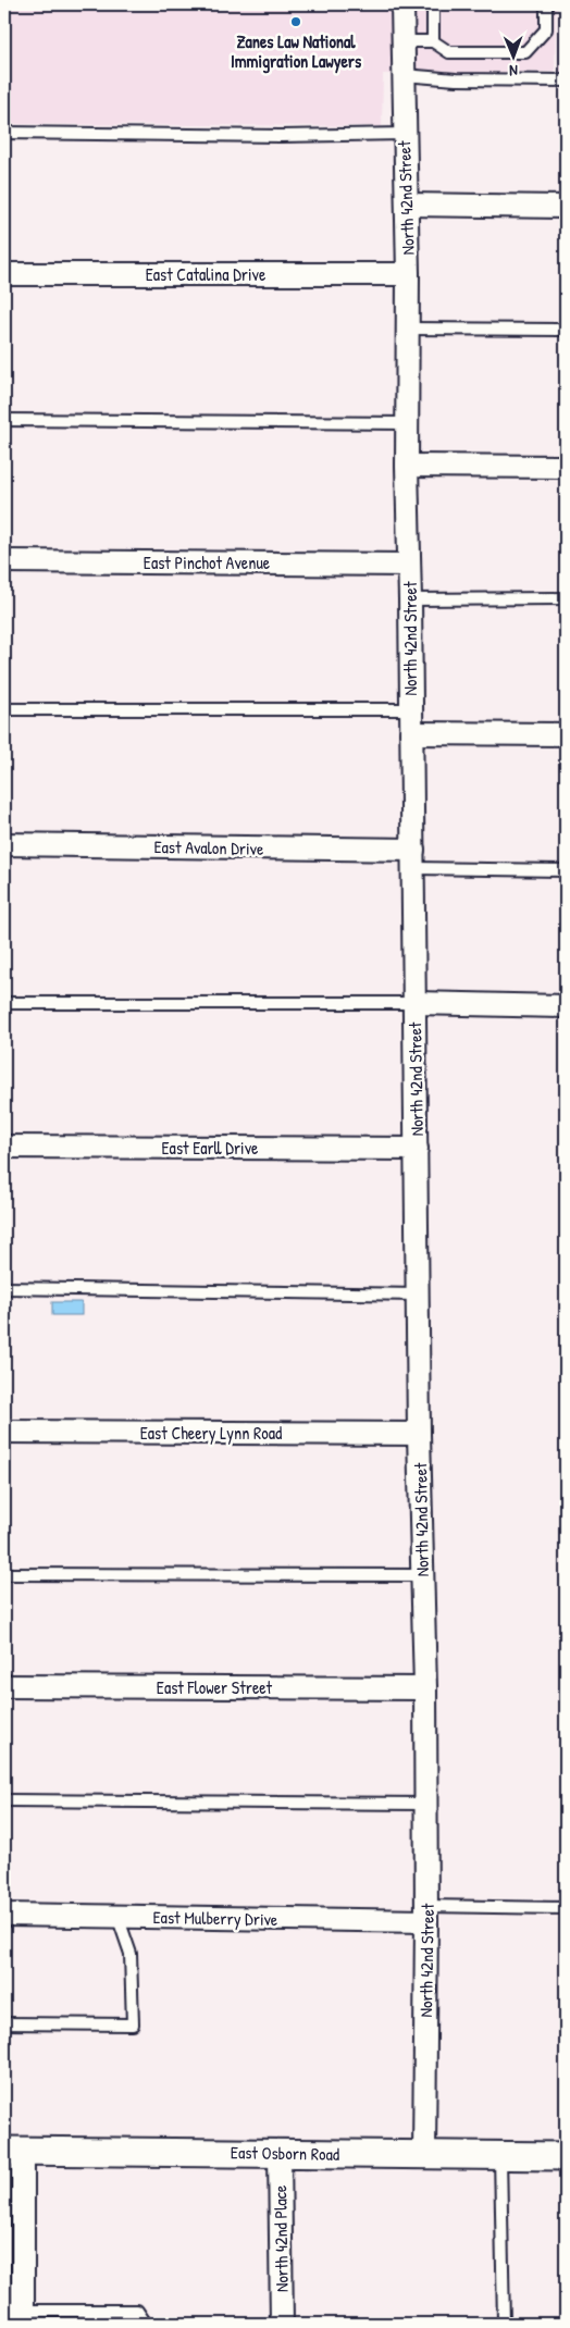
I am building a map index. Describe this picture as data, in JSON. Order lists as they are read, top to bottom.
{
  "streets": {
    "street": [
      "North 42nd Street",
      "East Catalina Drive",
      "East Pinchot Avenue",
      "East Avalon Drive",
      "East Earll Drive",
      "East Cheery Lynn Road",
      "East Flower Street",
      "East Mulberry Drive",
      "East Osborn Road",
      "North 42nd Place"
    ]
  },
  "crossings": [
    ["North 42nd Street", "East Catalina Drive"],
    ["North 42nd Street", "East Pinchot Avenue"],
    ["North 42nd Street", "East Avalon Drive"],
    ["North 42nd Street", "East Earll Drive"],
    ["North 42nd Street", "East Cheery Lynn Road"],
    ["North 42nd Street", "East Flower Street"],
    ["North 42nd Street", "East Mulberry Drive"],
    ["North 42nd Street", "East Osborn Road"],
    ["East Osborn Road", "North 42nd Place"]
  ],
  "places": ["Zanes Law National Immigration Lawyers"],
  "north": "bottom"
}
